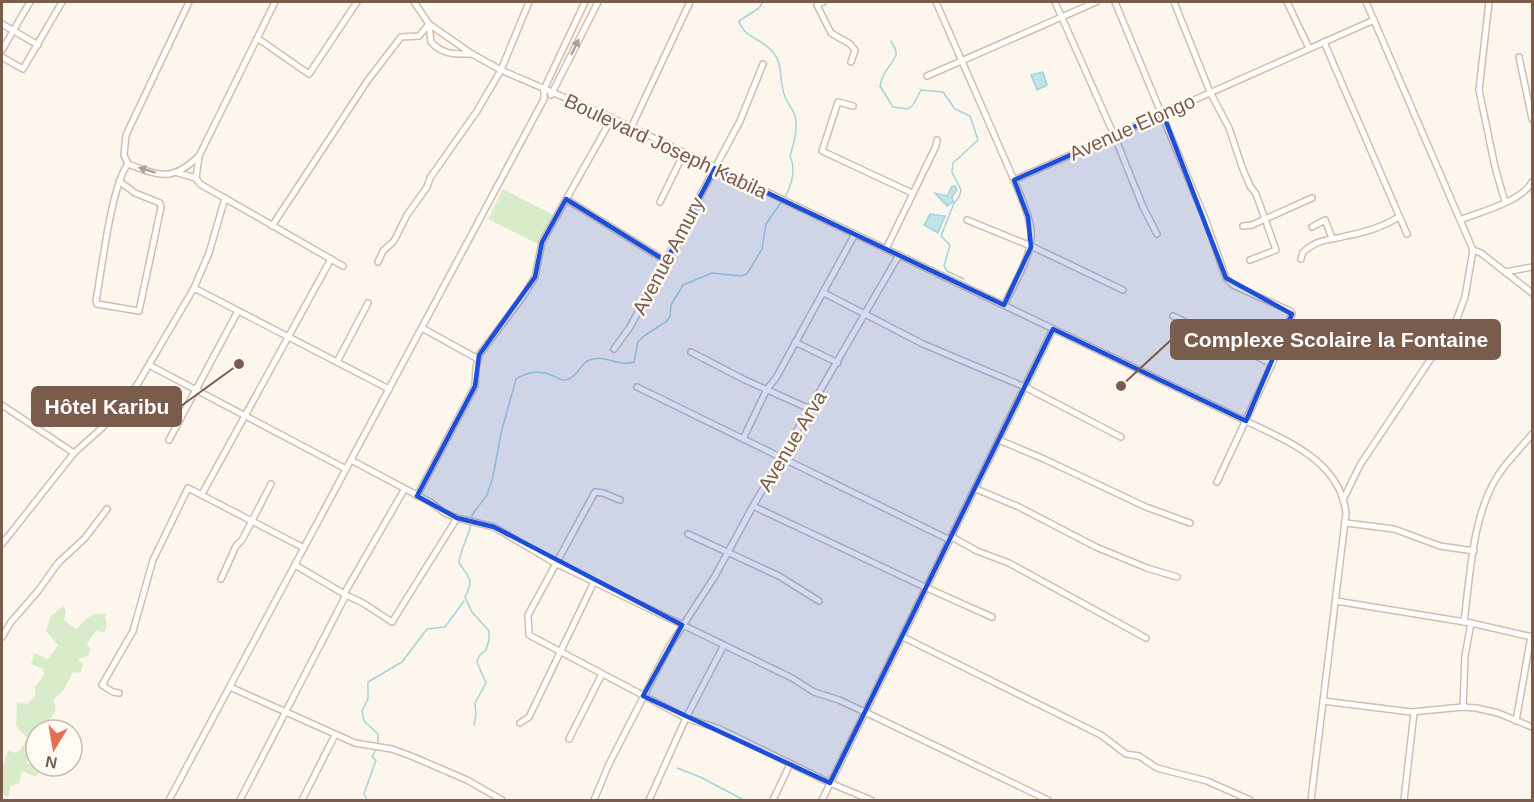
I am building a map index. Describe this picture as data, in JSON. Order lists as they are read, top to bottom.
{
  "streets": {
    "street": [
      "Avenue Elongo",
      "Boulevard Joseph Kabila",
      "Avenue Amury",
      "Avenue Arva"
    ]
  },
  "crossings": [
    ["Boulevard Joseph Kabila", "Avenue Amury"],
    ["Boulevard Joseph Kabila", "Avenue Arva"]
  ],
  "places": ["Hôtel Karibu", "Complexe Scolaire la Fontaine"],
  "north": "bottom"
}
